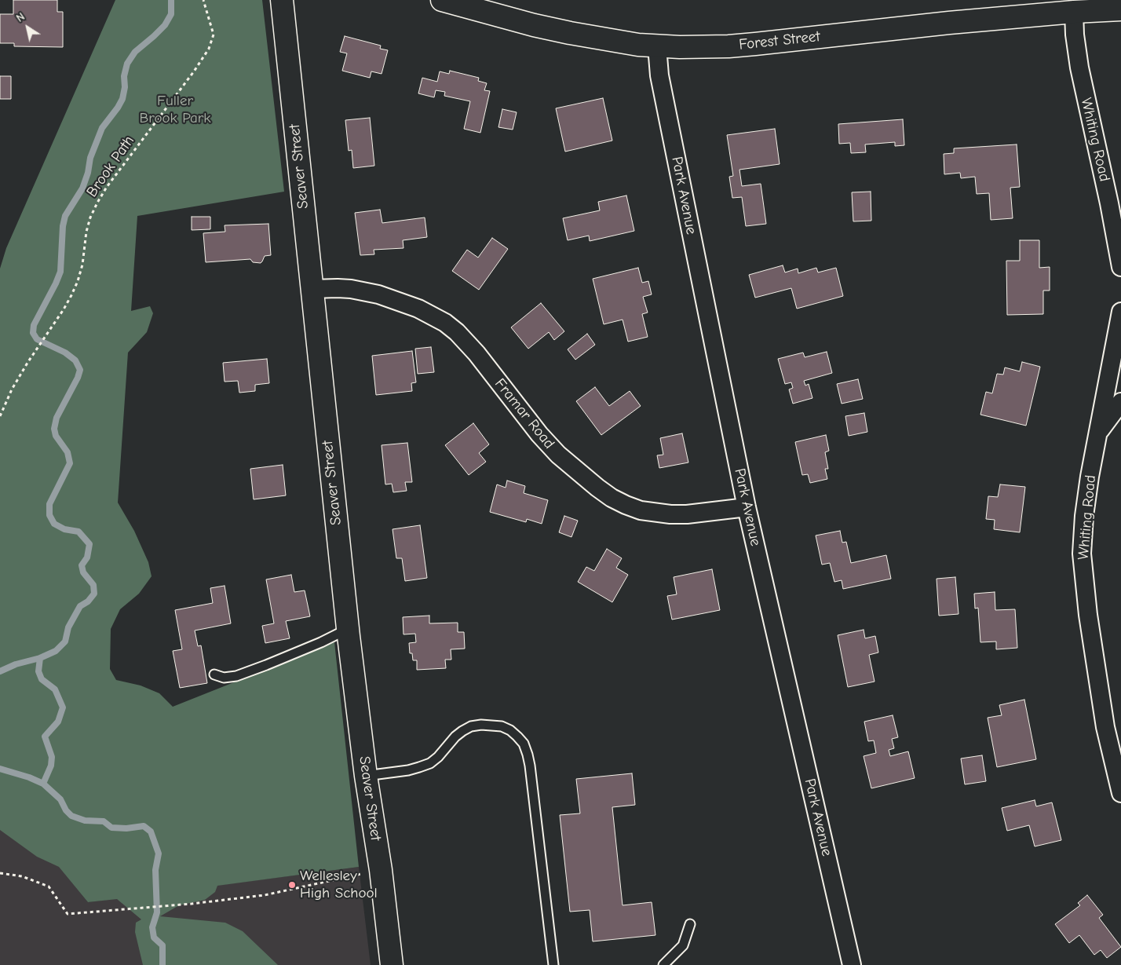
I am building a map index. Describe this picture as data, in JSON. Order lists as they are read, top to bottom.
{
  "streets": {
    "street": [
      "Forest Street",
      "Whiting Road",
      "Seaver Street",
      "Park Avenue",
      "Framar Road"
    ],
    "path": ["Brook Path"]
  },
  "crossings": [
    ["Forest Street", "Whiting Road"],
    ["Forest Street", "Park Avenue"],
    ["Seaver Street", "Framar Road"],
    ["Park Avenue", "Framar Road"]
  ],
  "parks": ["Fuller Brook Park"],
  "places": ["Wellesley High School"],
  "north": "top left"
}
